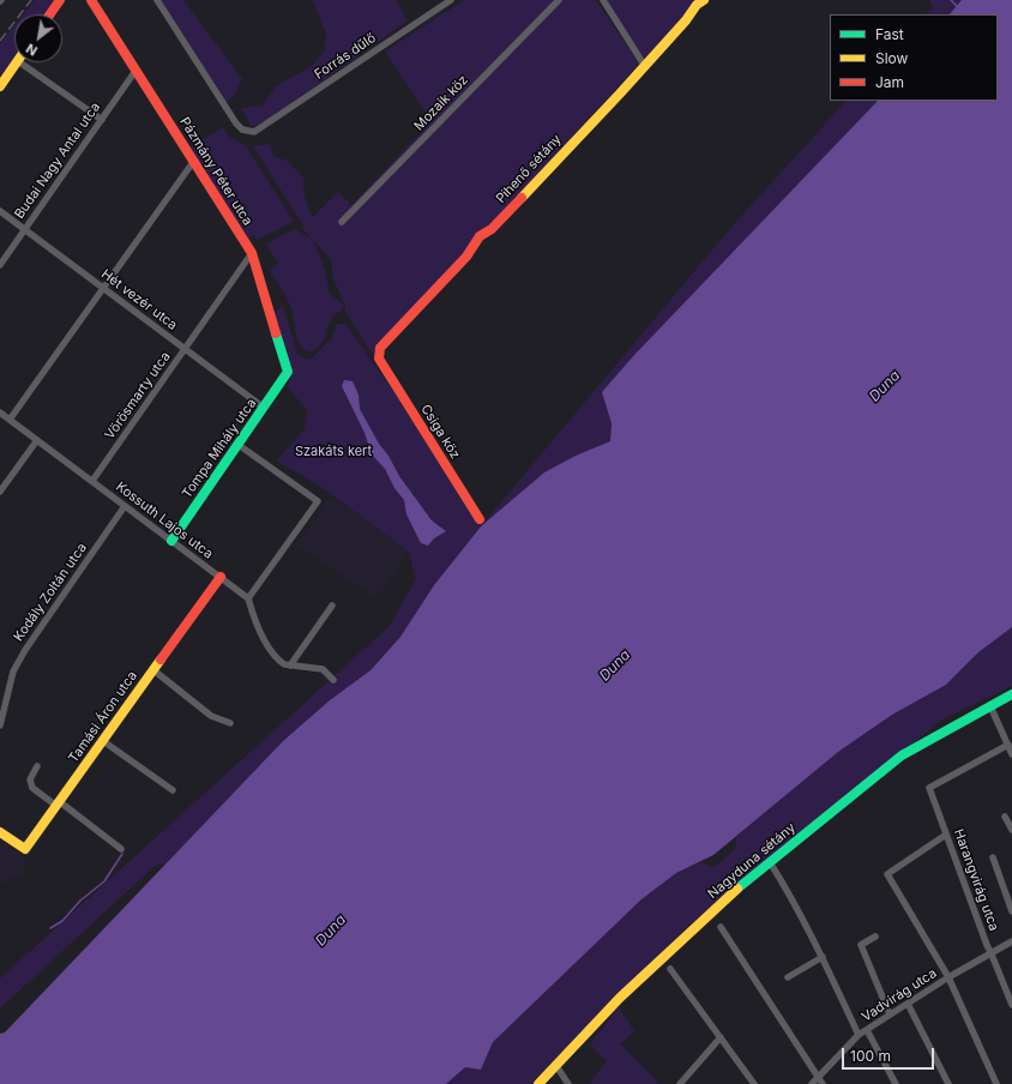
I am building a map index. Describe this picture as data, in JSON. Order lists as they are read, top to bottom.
{
  "streets": {
    "street": [
      "Forrás dűlő",
      "Mozaik köz",
      "Budai Nagy Antal utca",
      "Pihenő sétány",
      "Pázmány Péter utca",
      "Hét vezér utca",
      "Vörösmarty utca",
      "Csiga köz",
      "Tompa Mihály utca",
      "Kossuth Lajos utca",
      "Kodály Zoltán utca",
      "Tamási Áron utca",
      "Nagyduna sétány",
      "Harangvirág utca",
      "Vadvirág utca"
    ]
  },
  "crossings": [
    ["Budai Nagy Antal utca", "Pázmány Péter utca"],
    ["Budai Nagy Antal utca", "Hét vezér utca"],
    ["Pihenő sétány", "Csiga köz"],
    ["Pázmány Péter utca", "Vörösmarty utca"],
    ["Pázmány Péter utca", "Tompa Mihály utca"],
    ["Hét vezér utca", "Vörösmarty utca"],
    ["Hét vezér utca", "Tompa Mihály utca"],
    ["Vörösmarty utca", "Kossuth Lajos utca"],
    ["Tompa Mihály utca", "Kossuth Lajos utca"],
    ["Kossuth Lajos utca", "Kodály Zoltán utca"],
    ["Kossuth Lajos utca", "Tamási Áron utca"],
    ["Harangvirág utca", "Vadvirág utca"]
  ],
  "water": ["Duna"],
  "parks": ["Szakáts kert"],
  "legend": ["Fast", "Slow", "Jam"],
  "scale_bar": "100 m",
  "north": "bottom left"
}
